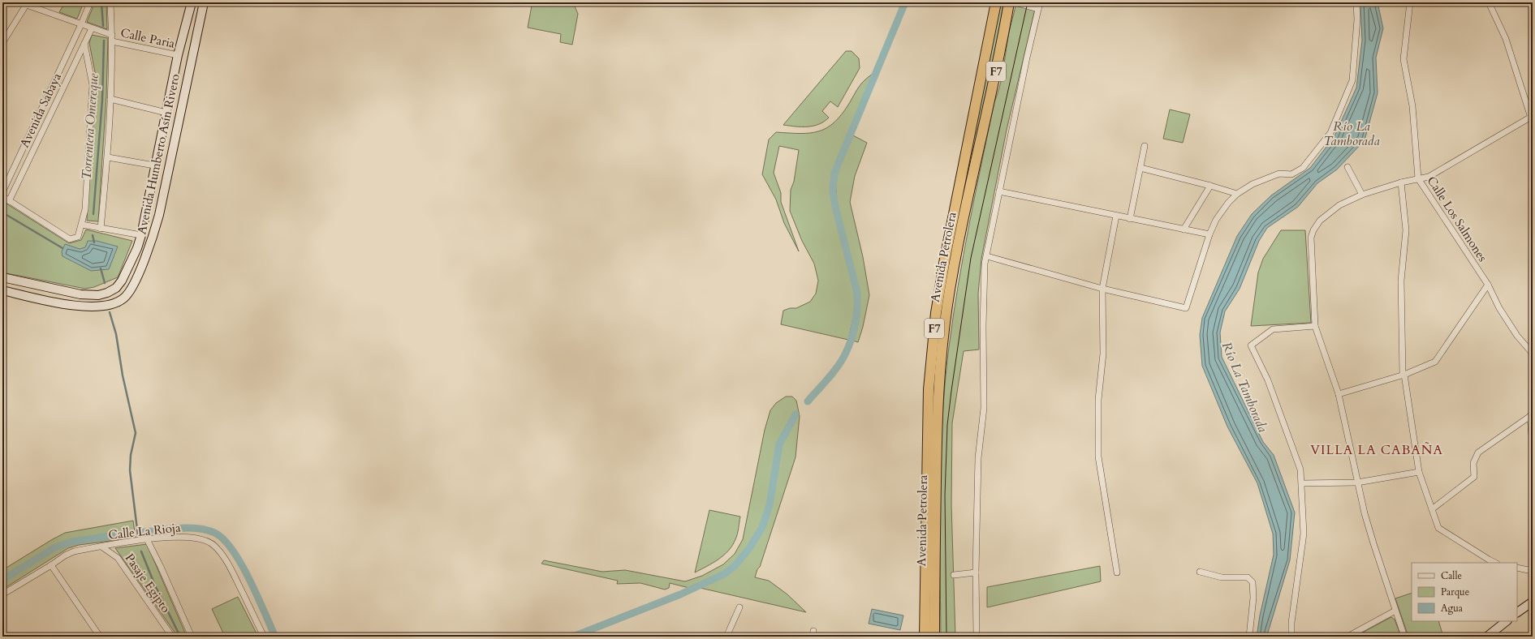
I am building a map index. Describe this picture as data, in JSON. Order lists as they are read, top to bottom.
{
  "streets": {
    "highway": ["F7", "Avenida Petrolera"],
    "street": [
      "Calle Paria",
      "Avenida Sabaya",
      "Avenida Humberto Asín Rivero",
      "Calle Los Salmones",
      "Calle La Rioja",
      "Pasaje Egipto"
    ]
  },
  "crossings": [
    ["Calle Paria", "Avenida Sabaya"],
    ["Calle Paria", "Avenida Humberto Asín Rivero"],
    ["Calle La Rioja", "Pasaje Egipto"]
  ],
  "districts": ["VILLA LA CABAÑA"],
  "water": ["Río La Tamborada", "Torrentera Omereque"],
  "legend": ["Calle", "Parque", "Agua"]
}
